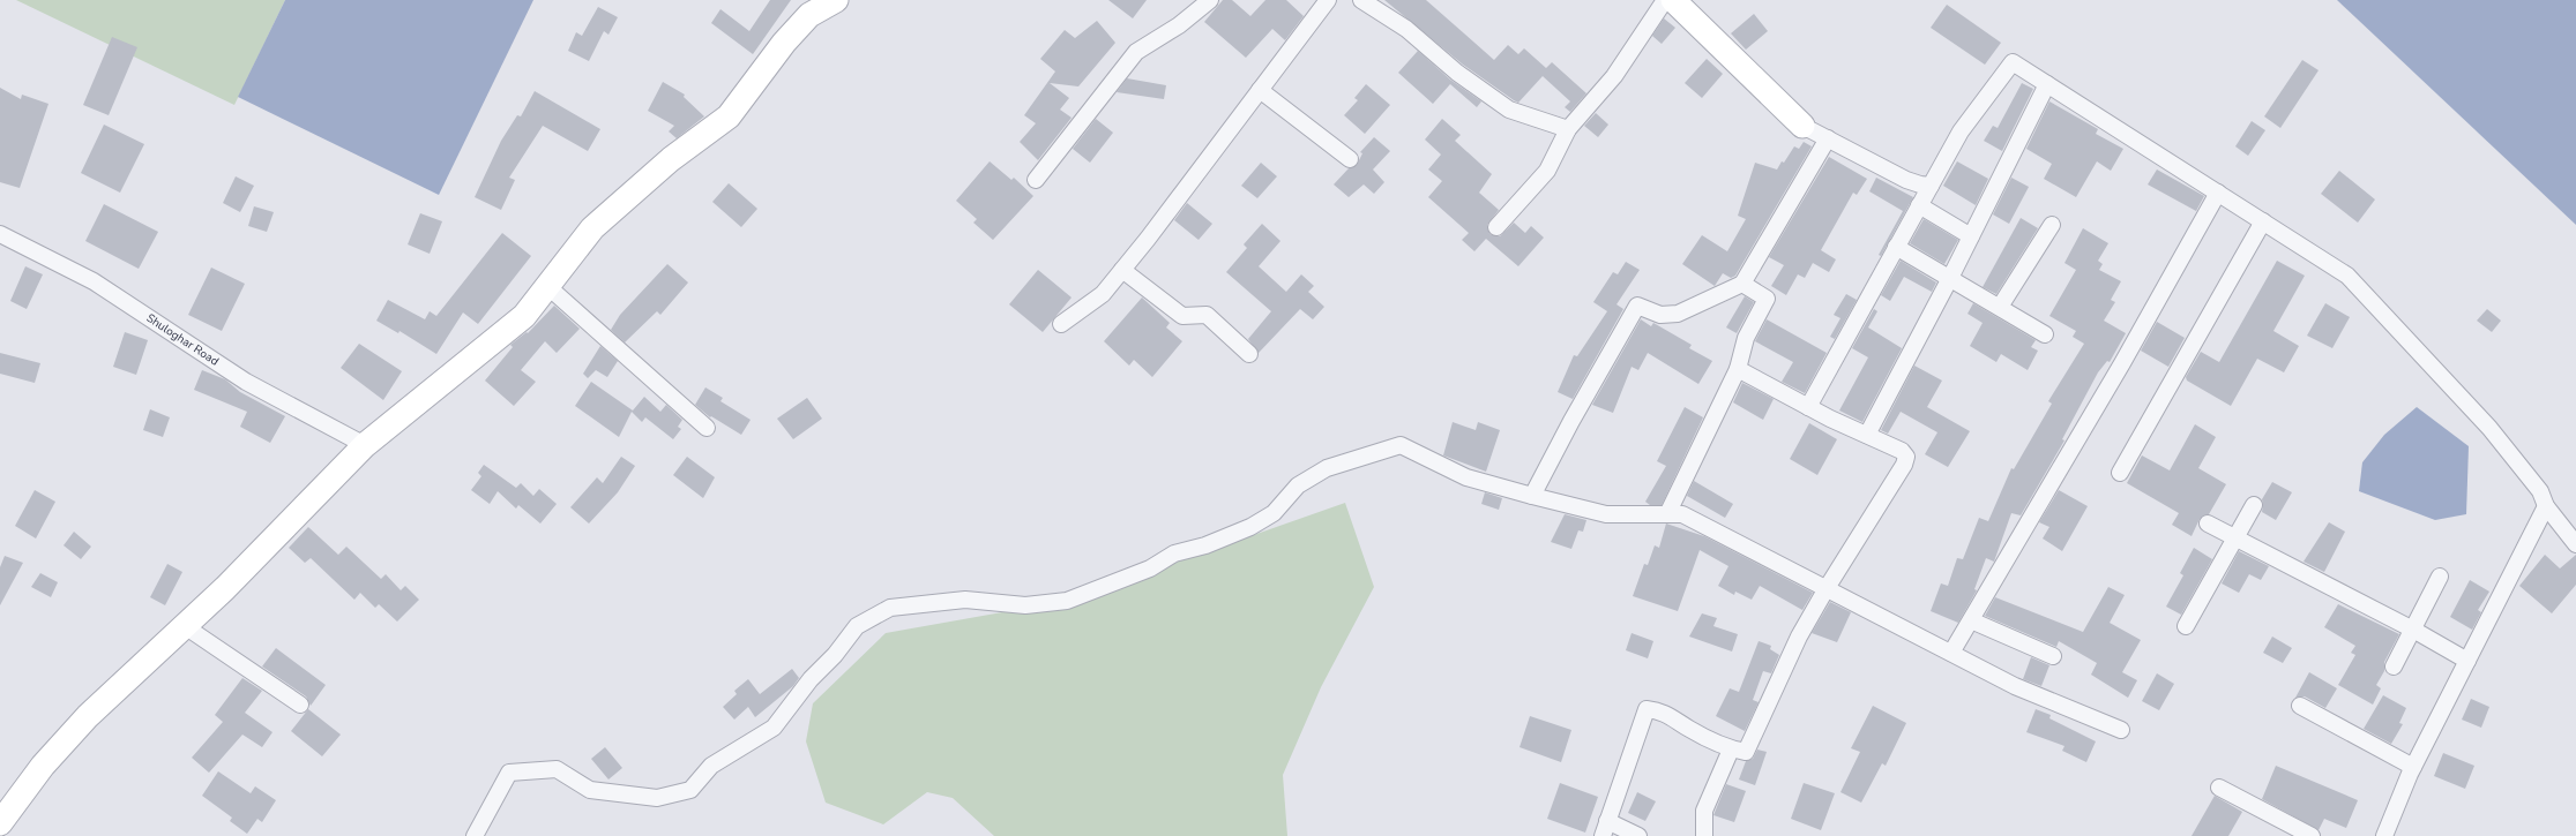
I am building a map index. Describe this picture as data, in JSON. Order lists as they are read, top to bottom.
{
  "streets": {
    "street": ["Shuloghar Road"]
  }
}
